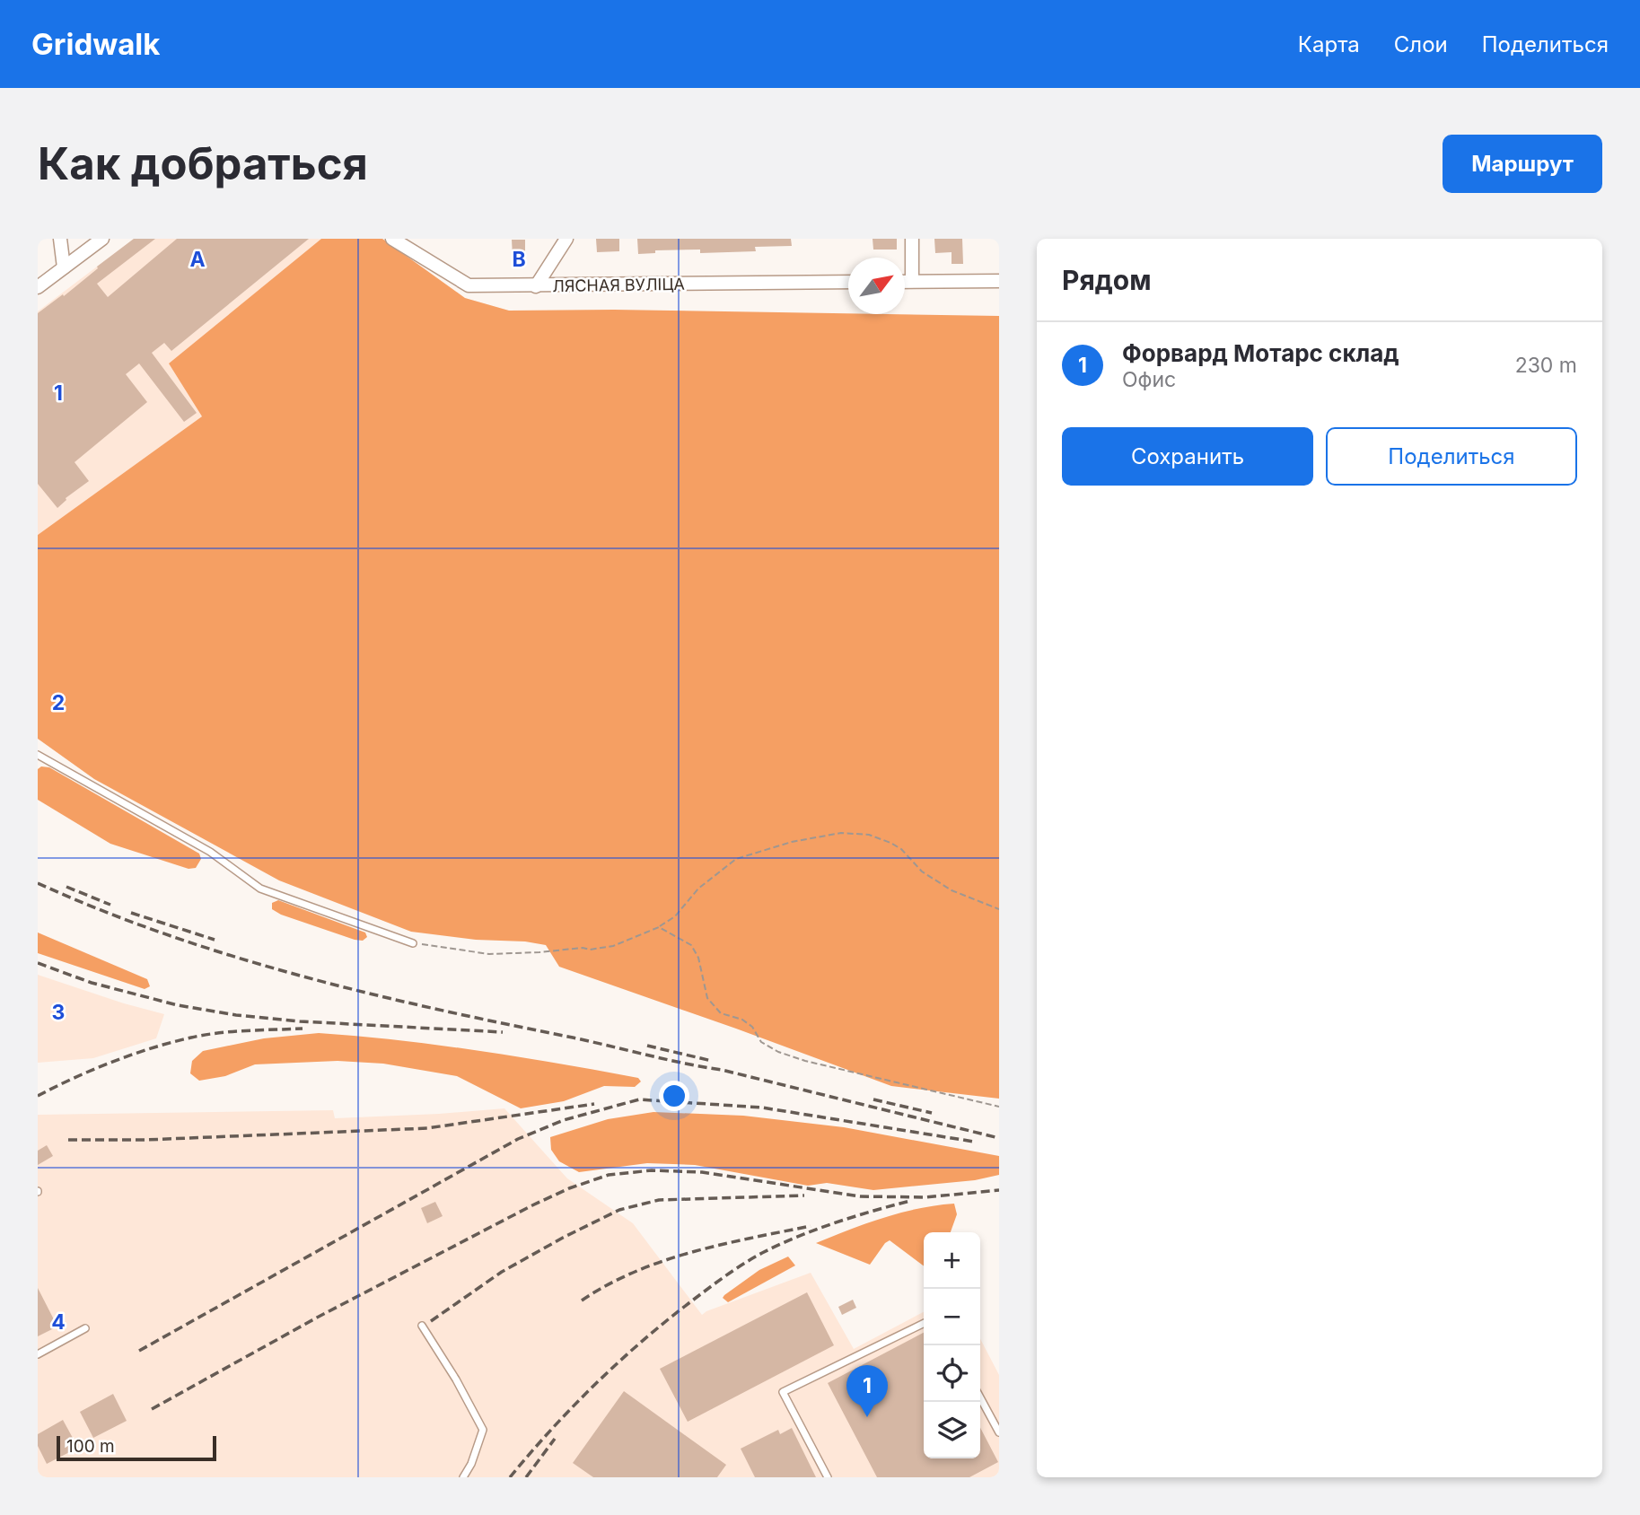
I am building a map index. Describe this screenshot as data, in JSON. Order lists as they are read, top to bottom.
{
  "streets": {
    "street": ["ЛЯСНАЯ ВУЛІЦА"]
  },
  "scale_bar": "100 m",
  "north": "top right",
  "page": {
    "header": "Gridwalk",
    "nav": ["Карта", "Слои", "Поделиться"],
    "buttons": [
      "Маршрут",
      ["Сохранить", "Поделиться"]
    ],
    "title": "Как добраться",
    "heading": "Рядом",
    "list": [
      {
        "mark": "1",
        "name": "Форвард Мотарс склад",
        "note": "Офис",
        "value": "230 m"
      }
    ],
    "map_buttons": ["+", "−"],
    "pins": "1",
    "scale": "100 m"
  },
  "grid": {
    "columns": ["A", "B"],
    "rows": [
      "1",
      "2",
      "3",
      "4"
    ]
  }
}
